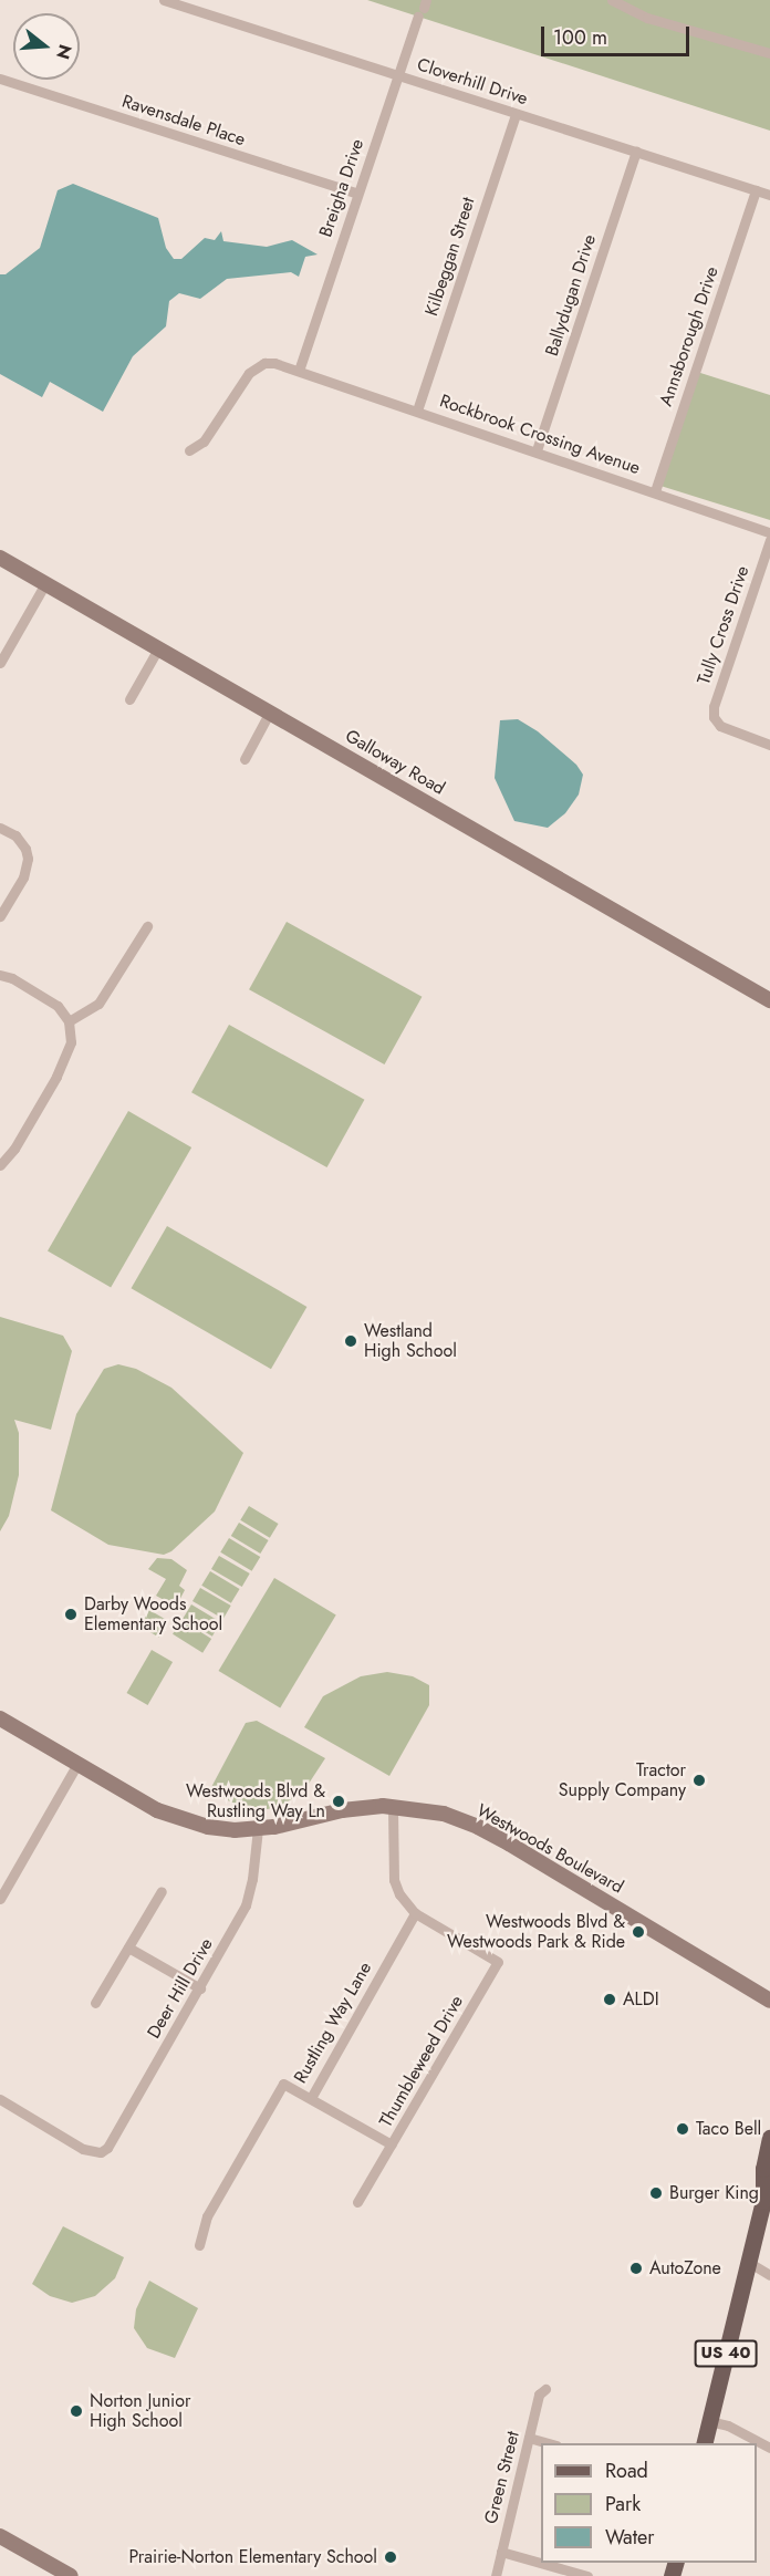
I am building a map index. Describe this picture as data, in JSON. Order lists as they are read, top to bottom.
{
  "streets": {
    "main road": ["US 40"],
    "street": [
      "Cloverhill Drive",
      "Ravensdale Place",
      "Breigha Drive",
      "Kilbeggan Street",
      "Ballydugan Drive",
      "Annsborough Drive",
      "Rockbrook Crossing Avenue",
      "Tully Cross Drive",
      "Galloway Road",
      "Westwoods Boulevard",
      "Deer Hill Drive",
      "Rustling Way Lane",
      "Thumbleweed Drive",
      "Green Street"
    ]
  },
  "crossings": [
    ["Cloverhill Drive", "Breigha Drive"],
    ["Cloverhill Drive", "Kilbeggan Street"],
    ["Cloverhill Drive", "Ballydugan Drive"],
    ["Cloverhill Drive", "Annsborough Drive"],
    ["Ravensdale Place", "Breigha Drive"],
    ["Breigha Drive", "Rockbrook Crossing Avenue"],
    ["Kilbeggan Street", "Rockbrook Crossing Avenue"],
    ["Ballydugan Drive", "Rockbrook Crossing Avenue"],
    ["Annsborough Drive", "Rockbrook Crossing Avenue"],
    ["Westwoods Boulevard", "Deer Hill Drive"],
    ["Rustling Way Lane", "Thumbleweed Drive"]
  ],
  "places": [
    "Westland High School",
    "Darby Woods Elementary School",
    "Tractor Supply Company",
    "Westwoods Blvd & Rustling Way Ln",
    "Westwoods Blvd & Westwoods Park & Ride",
    "ALDI",
    "Taco Bell",
    "Burger King",
    "AutoZone",
    "Norton Junior High School",
    "Prairie-Norton Elementary School"
  ],
  "legend": ["Road", "Park", "Water"],
  "scale_bar": "100 m",
  "north": "right"
}
